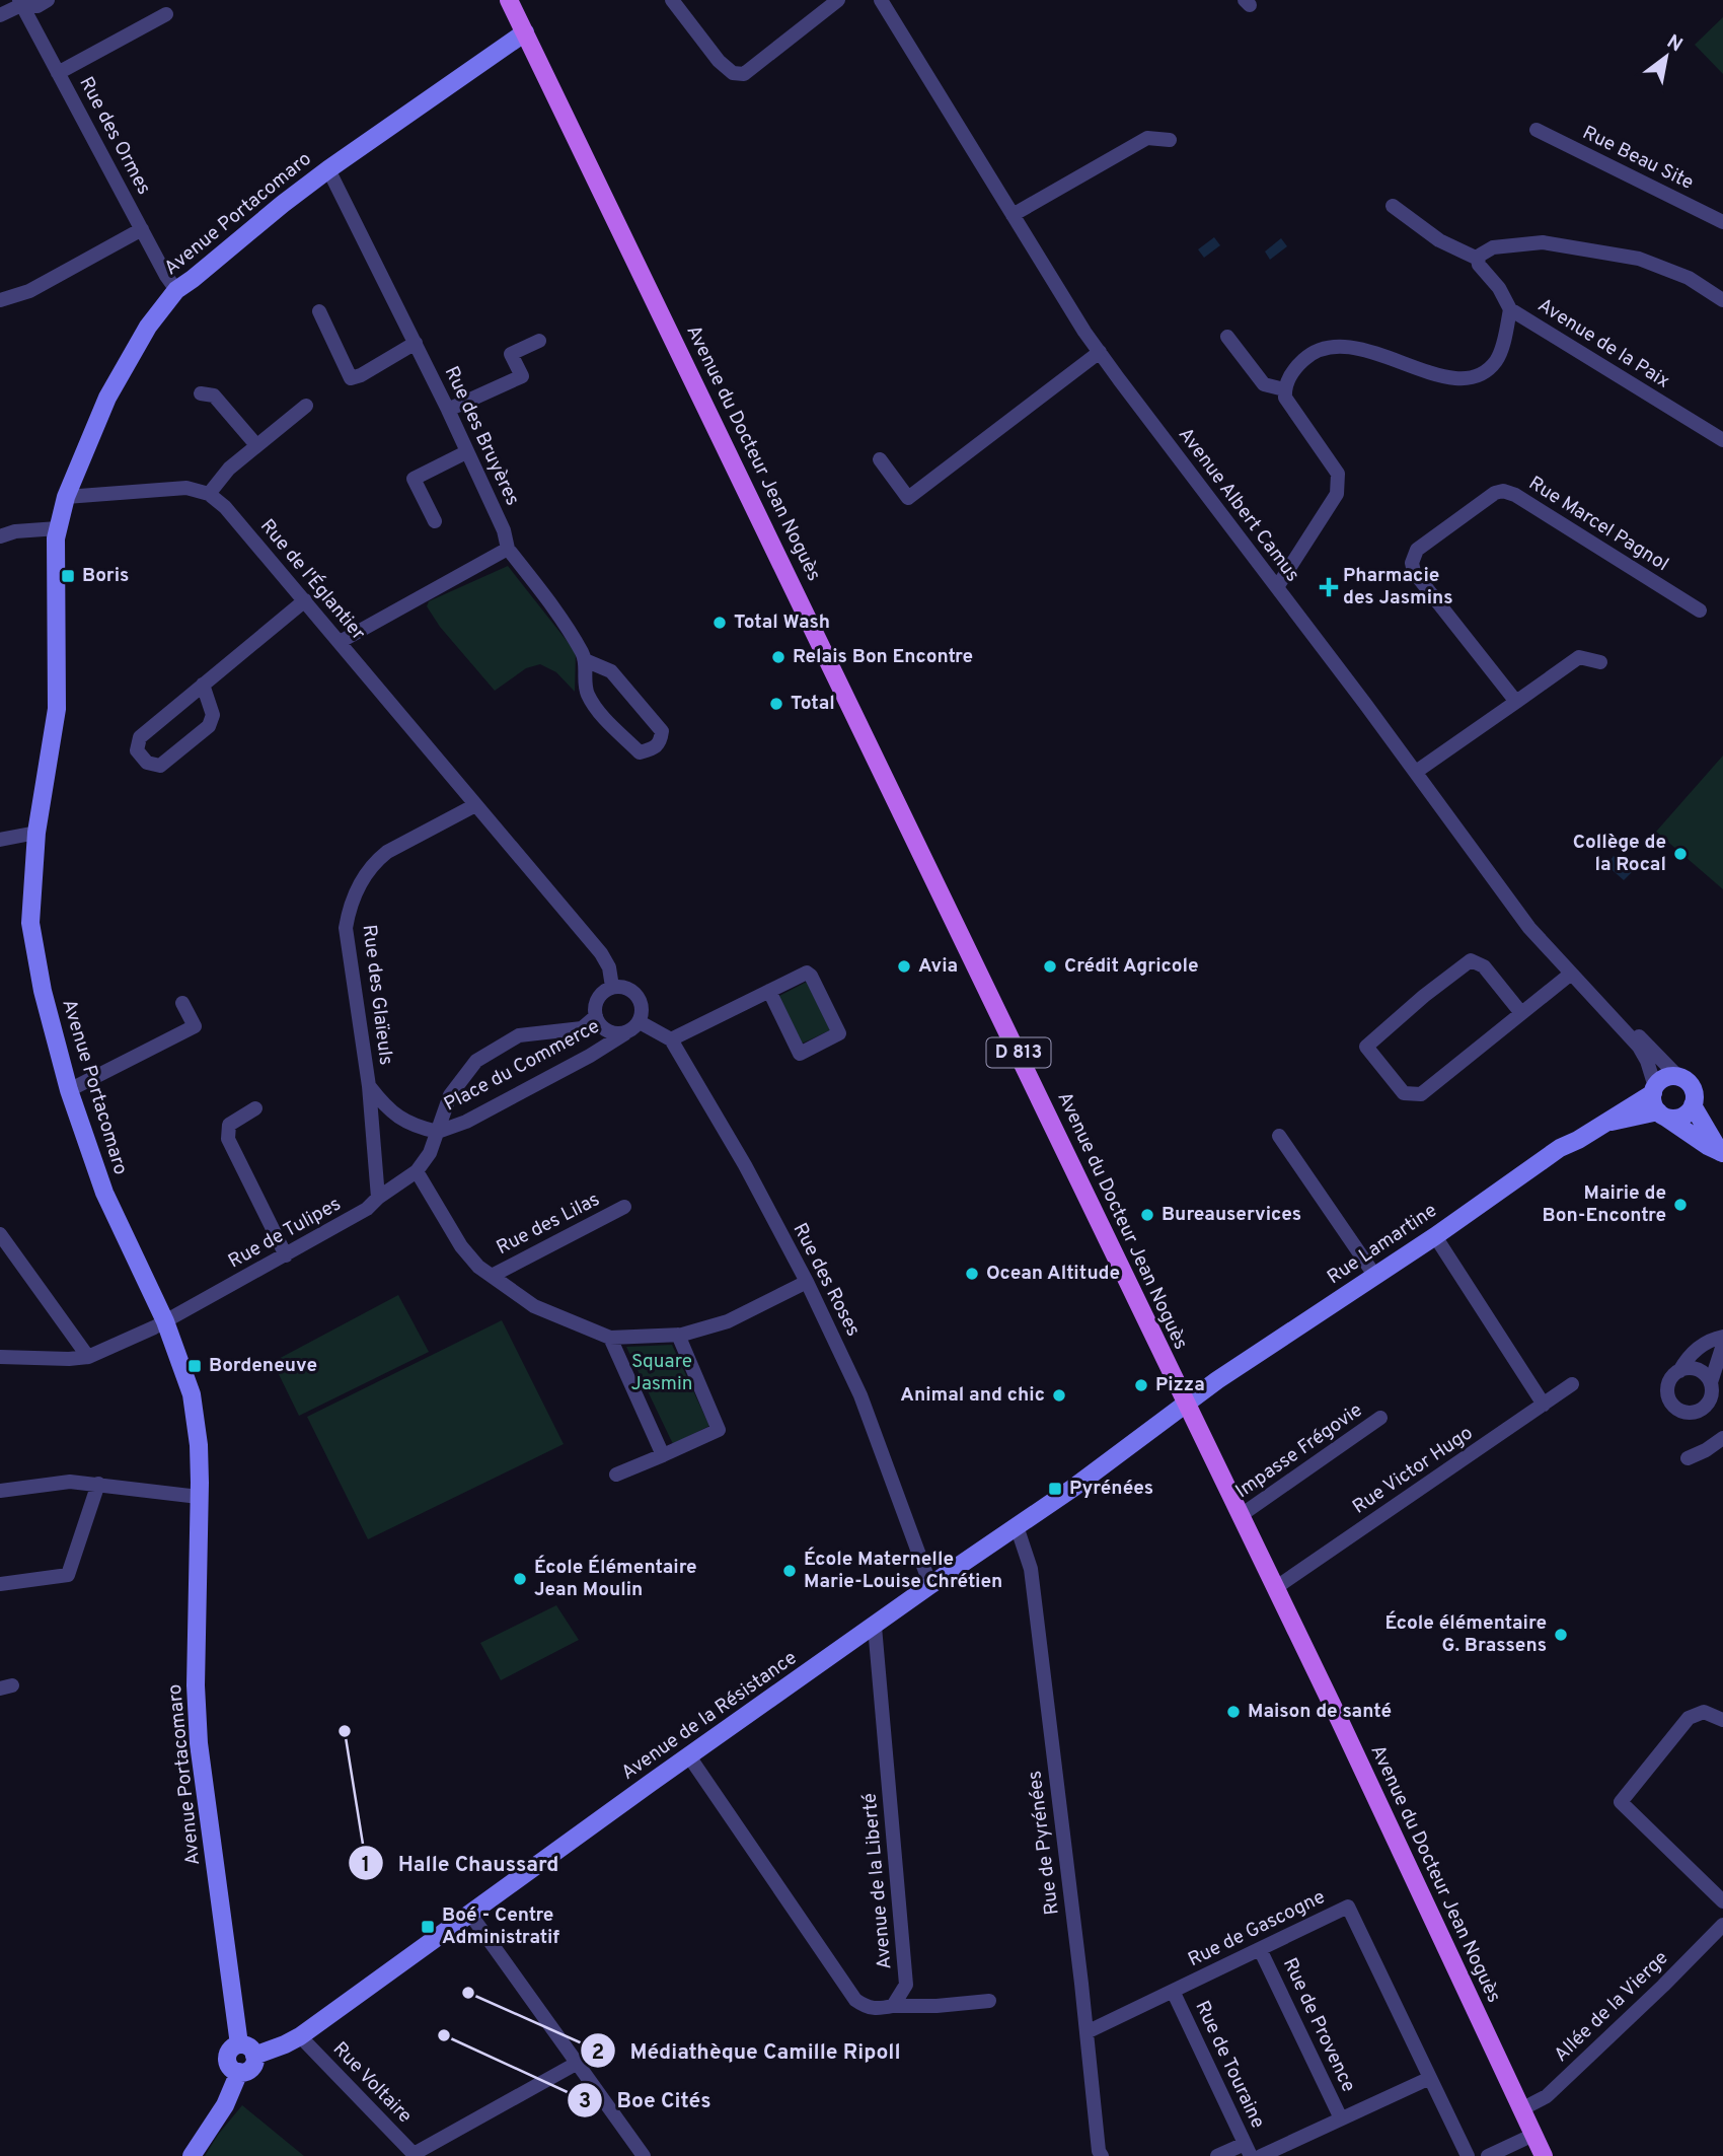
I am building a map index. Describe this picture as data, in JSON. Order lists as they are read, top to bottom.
{
  "streets": {
    "main road": ["Avenue du Docteur Jean Noguès", "D 813"],
    "street": [
      "Rue des Ormes",
      "Rue Beau Site",
      "Avenue Portacomaro",
      "Avenue de la Paix",
      "Rue des Bruyères",
      "Avenue Albert Camus",
      "Rue Marcel Pagnol",
      "Rue de l'Églantier",
      "Rue des Glaïeuls",
      "Place du Commerce",
      "Rue des Lilas",
      "Rue de Tulipes",
      "Rue Lamartine",
      "Rue des Roses",
      "Impasse Frégovie",
      "Rue Victor Hugo",
      "Avenue de la Résistance",
      "Rue de Pyrénées",
      "Avenue de la Liberté",
      "Rue de Gascogne",
      "Allée de la Vierge",
      "Rue de Provence",
      "Rue de Touraine",
      "Rue Voltaire"
    ]
  },
  "crossings": [
    ["Rue des Ormes", "Avenue Portacomaro"],
    ["Avenue Portacomaro", "Rue des Bruyères"],
    ["Avenue Portacomaro", "Avenue du Docteur Jean Noguès"],
    ["Avenue Portacomaro", "Rue de Tulipes"],
    ["Avenue Portacomaro", "Avenue de la Résistance"],
    ["Avenue du Docteur Jean Noguès", "Rue Lamartine"],
    ["Avenue du Docteur Jean Noguès", "Impasse Frégovie"],
    ["Avenue du Docteur Jean Noguès", "Rue Victor Hugo"],
    ["Avenue du Docteur Jean Noguès", "Avenue de la Résistance"],
    ["Avenue du Docteur Jean Noguès", "Allée de la Vierge"],
    ["Avenue Albert Camus", "Rue Lamartine"],
    ["Rue de l'Églantier", "Rue des Glaïeuls"],
    ["Rue des Glaïeuls", "Place du Commerce"],
    ["Rue des Glaïeuls", "Rue de Tulipes"],
    ["Place du Commerce", "Rue de Tulipes"],
    ["Rue Lamartine", "Avenue de la Résistance"],
    ["Rue des Roses", "Avenue de la Résistance"],
    ["Avenue de la Résistance", "Rue de Pyrénées"],
    ["Avenue de la Résistance", "Avenue de la Liberté"],
    ["Avenue de la Résistance", "Rue Voltaire"],
    ["Rue de Pyrénées", "Rue de Gascogne"],
    ["Rue de Gascogne", "Rue de Provence"],
    ["Rue de Gascogne", "Rue de Touraine"]
  ],
  "parks": ["Square Jasmin"],
  "places": {
    "transit": [
      "Boris",
      "Bordeneuve",
      "Pyrénées",
      "Boé - Centre Administratif"
    ],
    "health": ["Pharmacie des Jasmins"],
    "other": [
      "Total Wash",
      "Relais Bon Encontre",
      "Total",
      "Collège de la Rocal",
      "Avia",
      "Crédit Agricole",
      "Mairie de Bon-Encontre",
      "Bureauservices",
      "Ocean Altitude",
      "Pizza",
      "Animal and chic",
      "École Maternelle Marie-Louise Chrétien",
      "École Élémentaire Jean Moulin",
      "École élémentaire G. Brassens",
      "Maison de santé",
      "Halle Chaussard",
      "Médiathèque Camille Ripoll",
      "Boe Cités"
    ]
  },
  "north": "top right"
}
